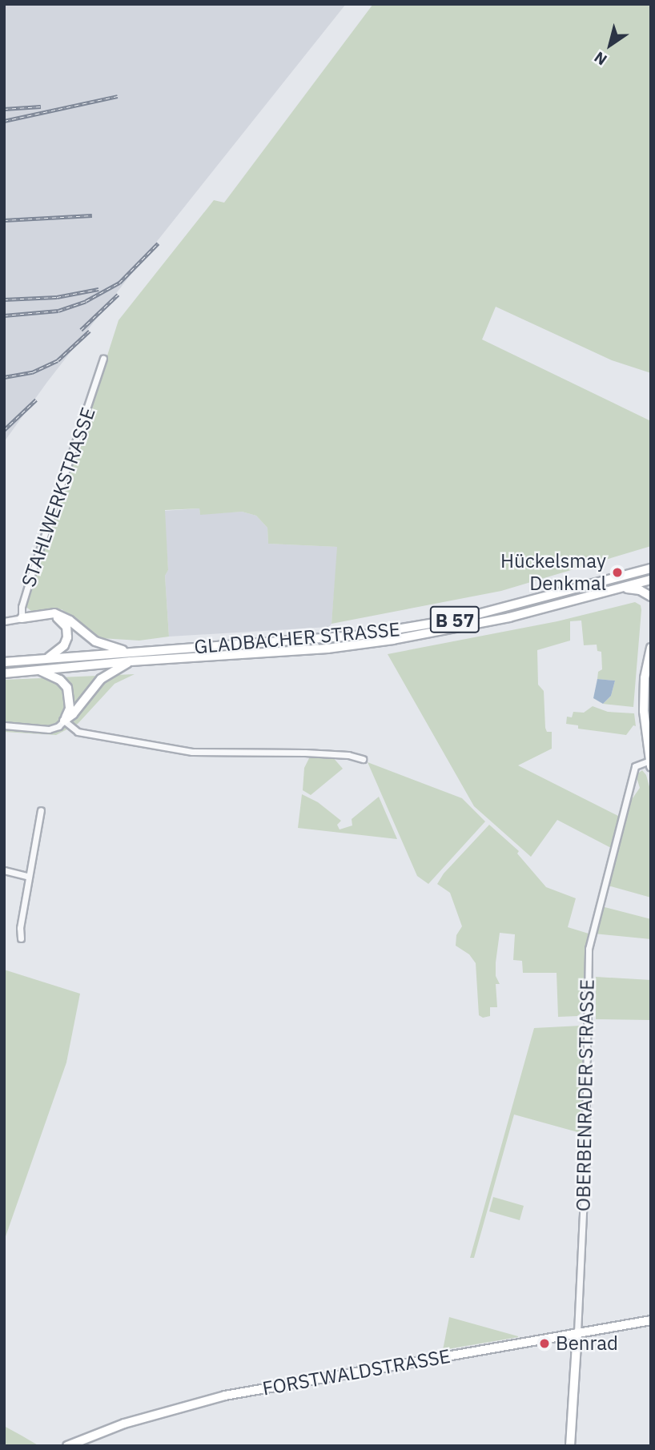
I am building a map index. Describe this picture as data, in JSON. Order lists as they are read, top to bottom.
{
  "streets": {
    "main road": [
      "B 57",
      "GLADBACHER STRASSE",
      "OBERBENRADER STRASSE",
      "FORSTWALDSTRASSE"
    ],
    "street": ["STAHLWERKSTRASSE"]
  },
  "crossings": [
    ["OBERBENRADER STRASSE", "FORSTWALDSTRASSE"]
  ],
  "places": ["Hückelsmay Denkmal", "Benrad"],
  "north": "bottom left"
}
